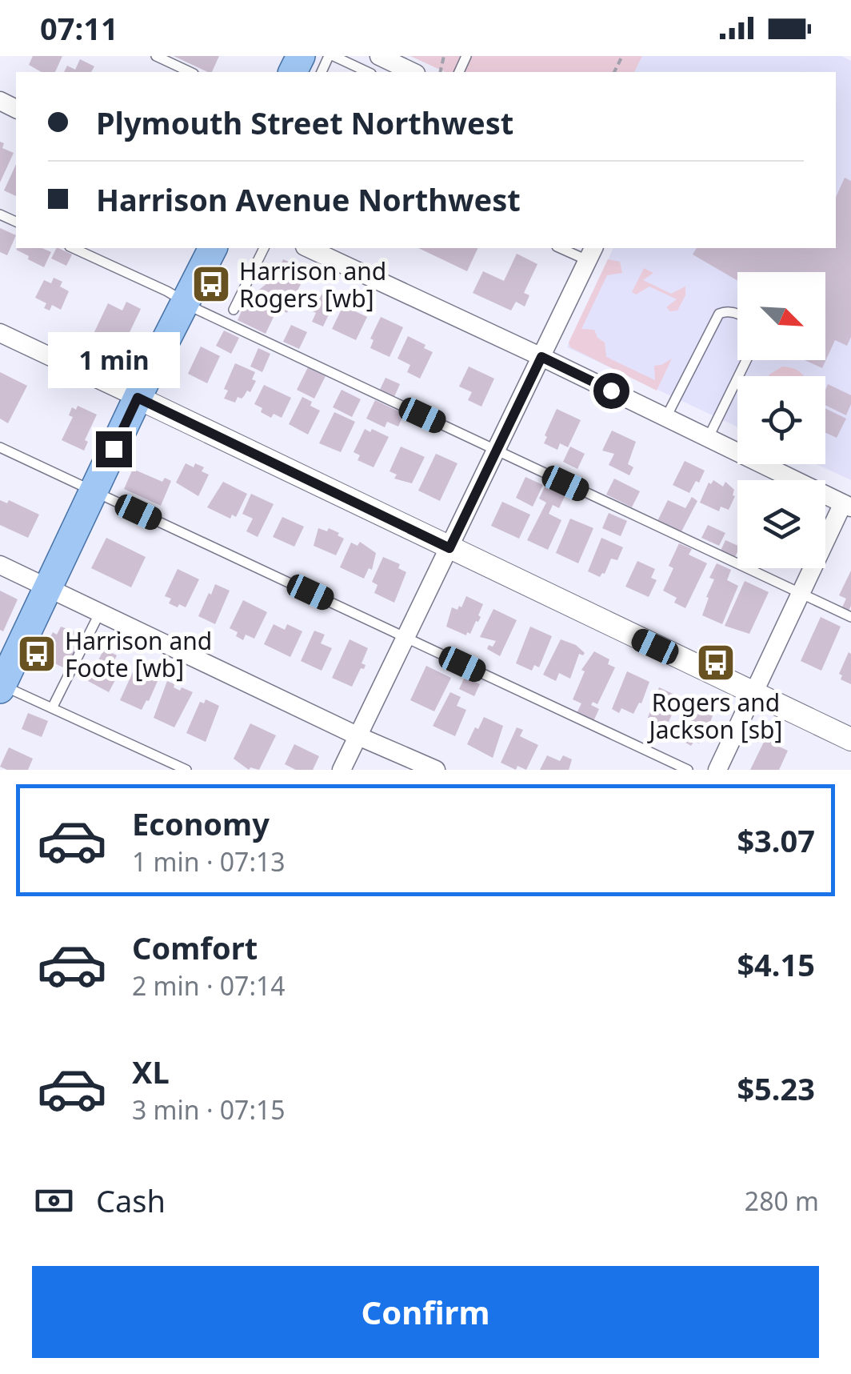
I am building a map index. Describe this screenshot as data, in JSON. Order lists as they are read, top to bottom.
{
  "places": {
    "bus stop": ["Harrison and Rogers [wb]", "Harrison and Foote [wb]", "Rogers and Jackson [sb]"]
  },
  "north": "bottom right",
  "page": {
    "status": "07:11",
    "banner": ["Plymouth Street Northwest", "Harrison Avenue Northwest"],
    "bubble": "1 min",
    "list": [
      {
        "name": "Economy",
        "note": "1 min · 07:13",
        "value": "$3.07"
      },
      {
        "name": "Comfort",
        "note": "2 min · 07:14",
        "value": "$4.15"
      },
      {
        "name": "XL",
        "note": "3 min · 07:15",
        "value": "$5.23"
      }
    ],
    "pay": ["Cash", "280 m"],
    "buttons": "Confirm"
  }
}
